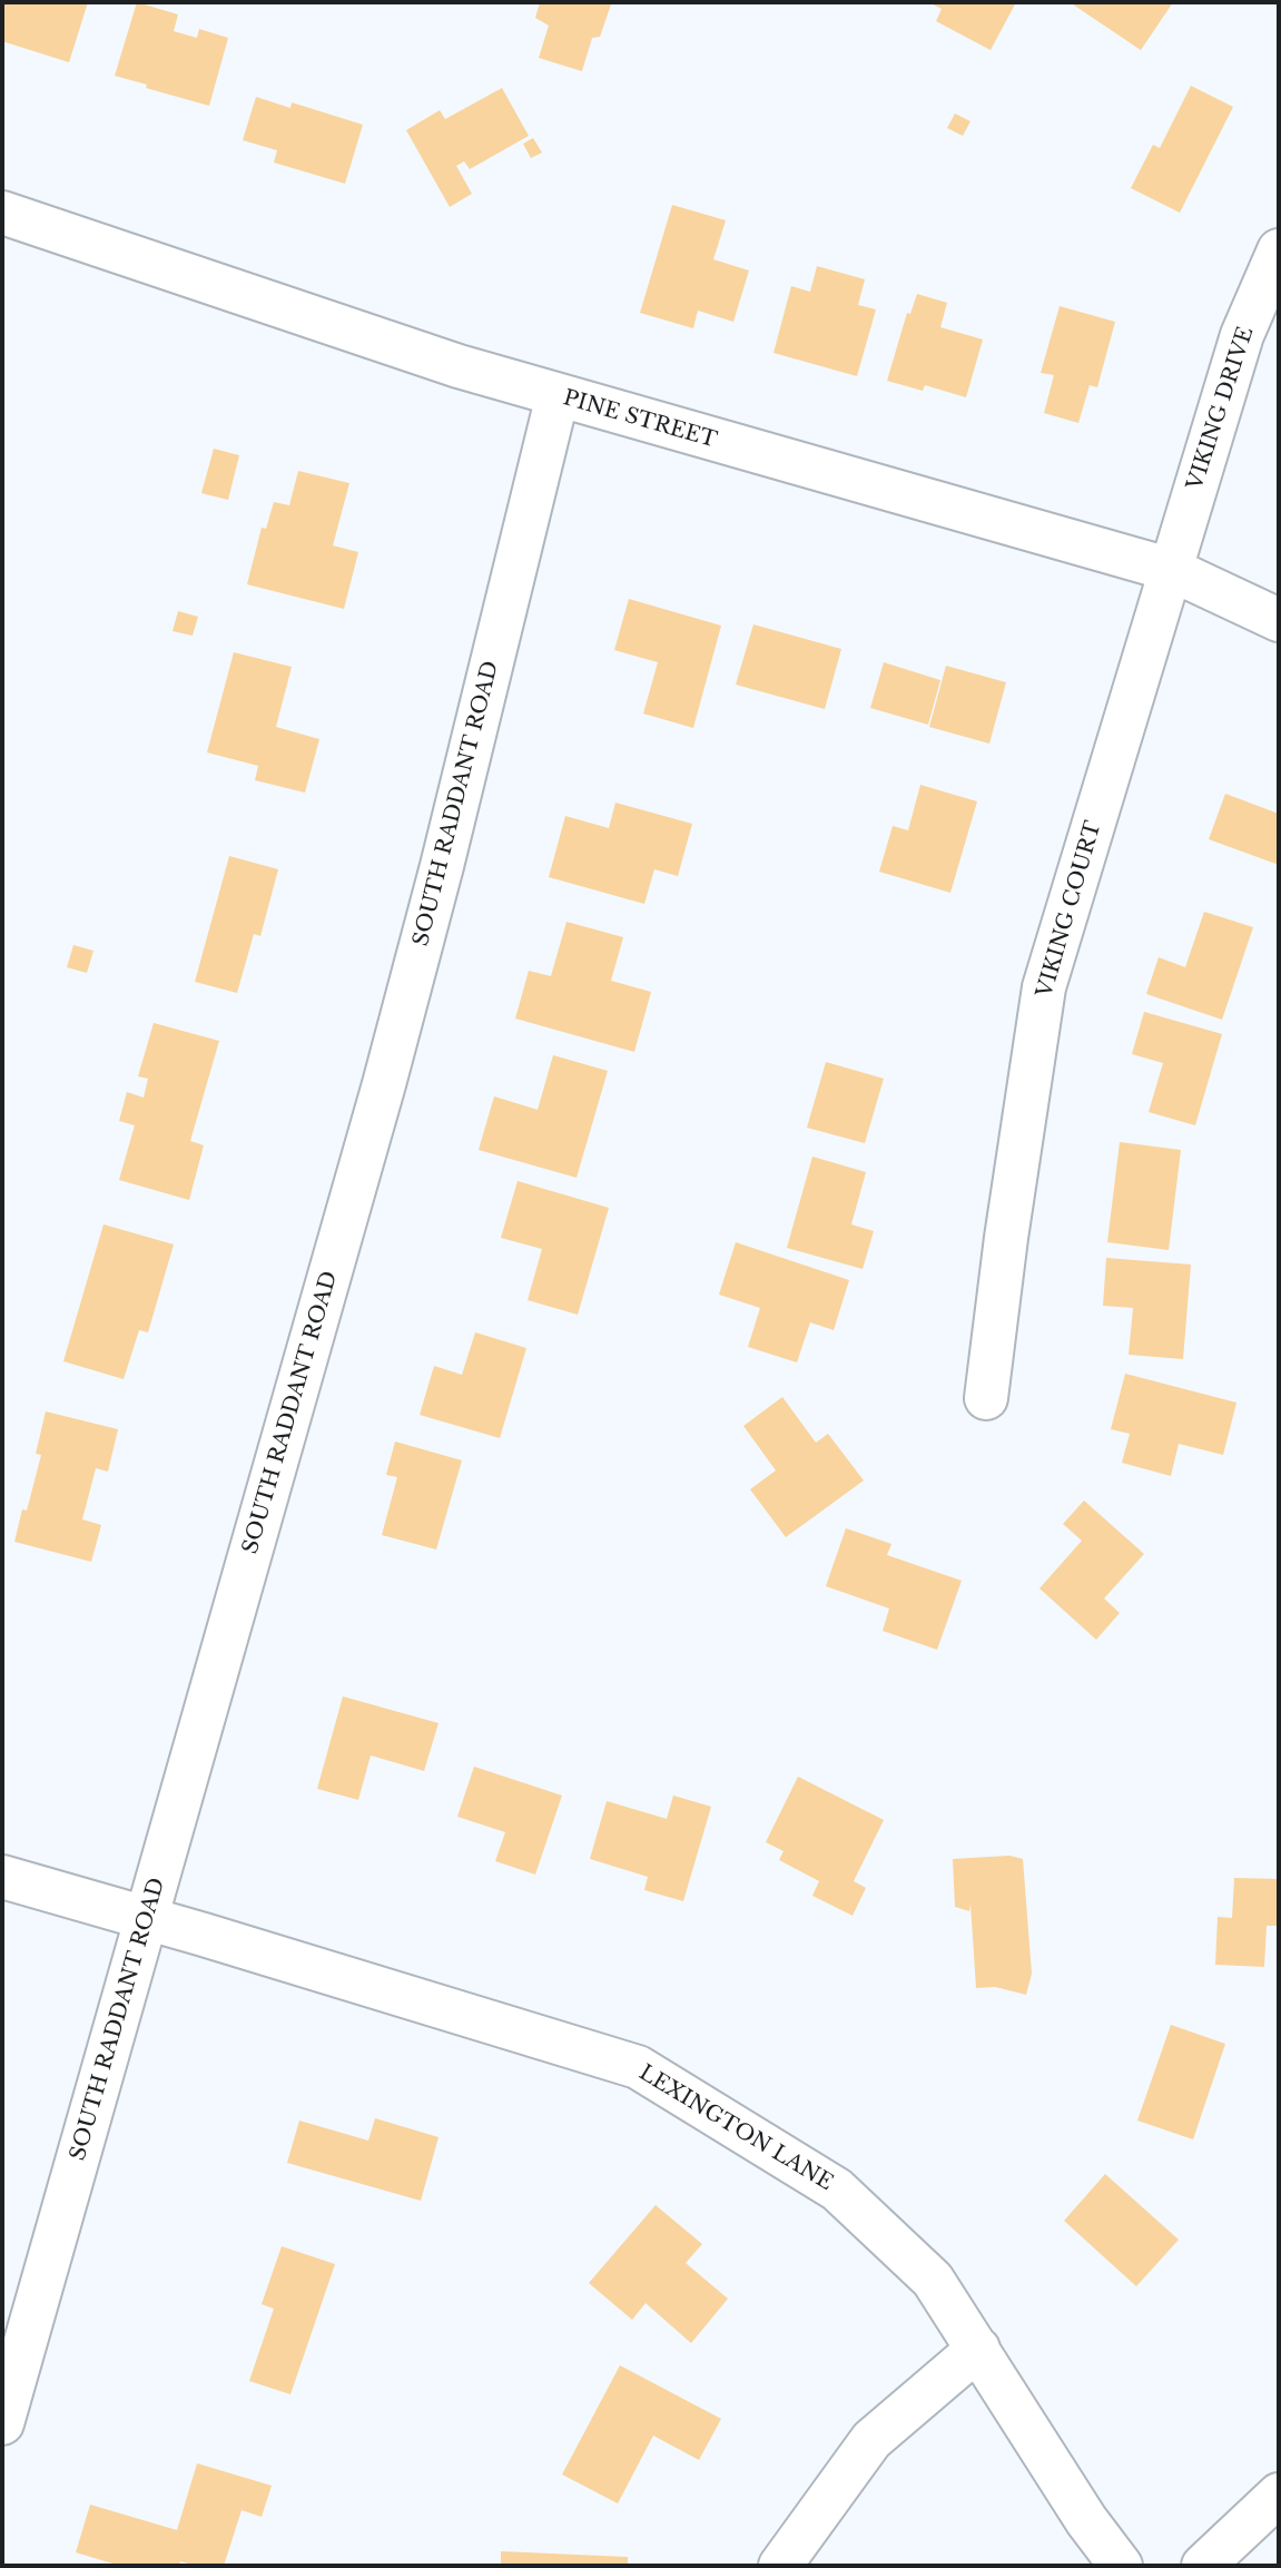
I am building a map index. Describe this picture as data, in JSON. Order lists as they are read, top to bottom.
{
  "streets": {
    "street": [
      "VIKING DRIVE",
      "PINE STREET",
      "SOUTH RADDANT ROAD",
      "VIKING COURT",
      "LEXINGTON LANE"
    ]
  },
  "crossings": [
    ["VIKING DRIVE", "PINE STREET"],
    ["VIKING DRIVE", "VIKING COURT"],
    ["PINE STREET", "SOUTH RADDANT ROAD"],
    ["PINE STREET", "VIKING COURT"],
    ["SOUTH RADDANT ROAD", "LEXINGTON LANE"]
  ]
}
